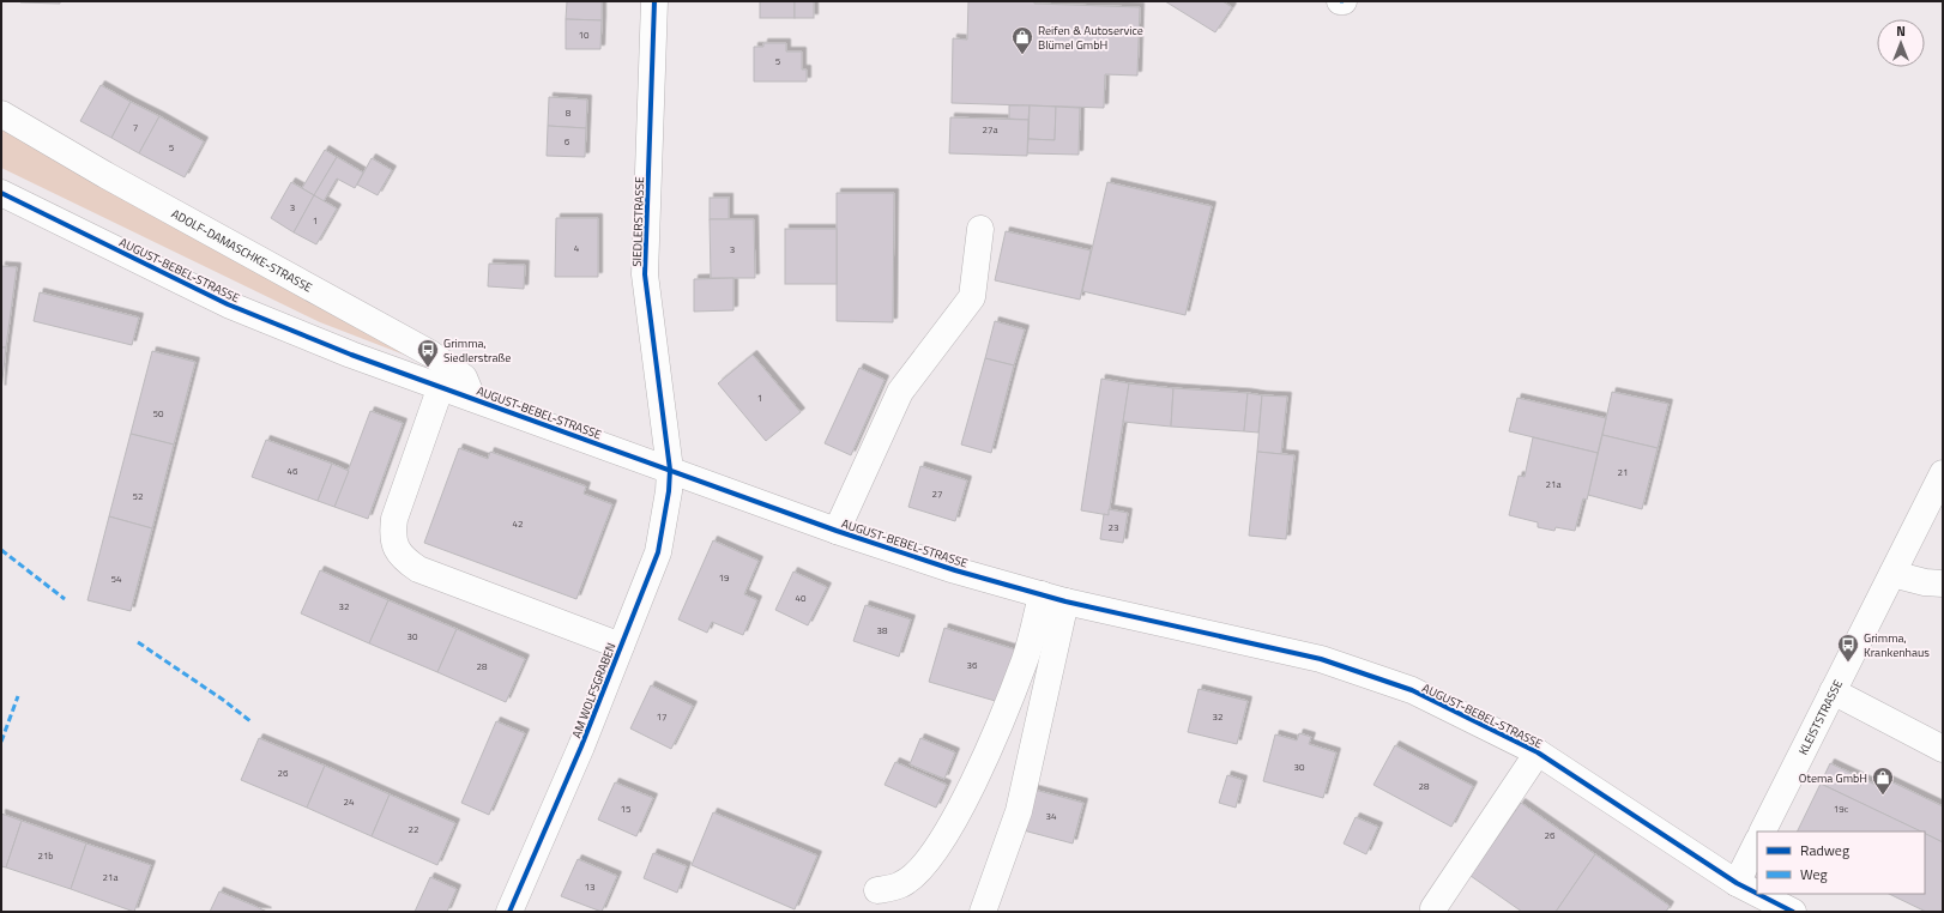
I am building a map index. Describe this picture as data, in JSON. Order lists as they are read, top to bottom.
{
  "streets": {
    "street": [
      "SIEDLERSTRASSE",
      "ADOLF-DAMASCHKE-STRASSE",
      "AUGUST-BEBEL-STRASSE",
      "AM WOLFSGRABEN",
      "KLEISTSTRASSE"
    ]
  },
  "crossings": [
    ["SIEDLERSTRASSE", "AUGUST-BEBEL-STRASSE"],
    ["SIEDLERSTRASSE", "AM WOLFSGRABEN"],
    ["ADOLF-DAMASCHKE-STRASSE", "AUGUST-BEBEL-STRASSE"],
    ["AUGUST-BEBEL-STRASSE", "AM WOLFSGRABEN"]
  ],
  "places": {
    "shop": ["Reifen & Autoservice Blümel GmbH", "Otema GmbH"],
    "bus stop": ["Grimma, Siedlerstraße", "Grimma, Krankenhaus"]
  },
  "house_numbers": [
    "10",
    "5",
    "8",
    "7",
    "27a",
    "6",
    "5",
    "3",
    "1",
    "4",
    "3",
    "1",
    "50",
    "46",
    "21",
    "21a",
    "27",
    "52",
    "42",
    "23",
    "19",
    "54",
    "40",
    "32",
    "38",
    "30",
    "36",
    "28",
    "17",
    "32",
    "30",
    "26",
    "28",
    "24",
    "15",
    "19c",
    "34",
    "22",
    "26",
    "21b",
    "21a",
    "13"
  ],
  "legend": ["Radweg", "Weg"],
  "north": "top"
}
